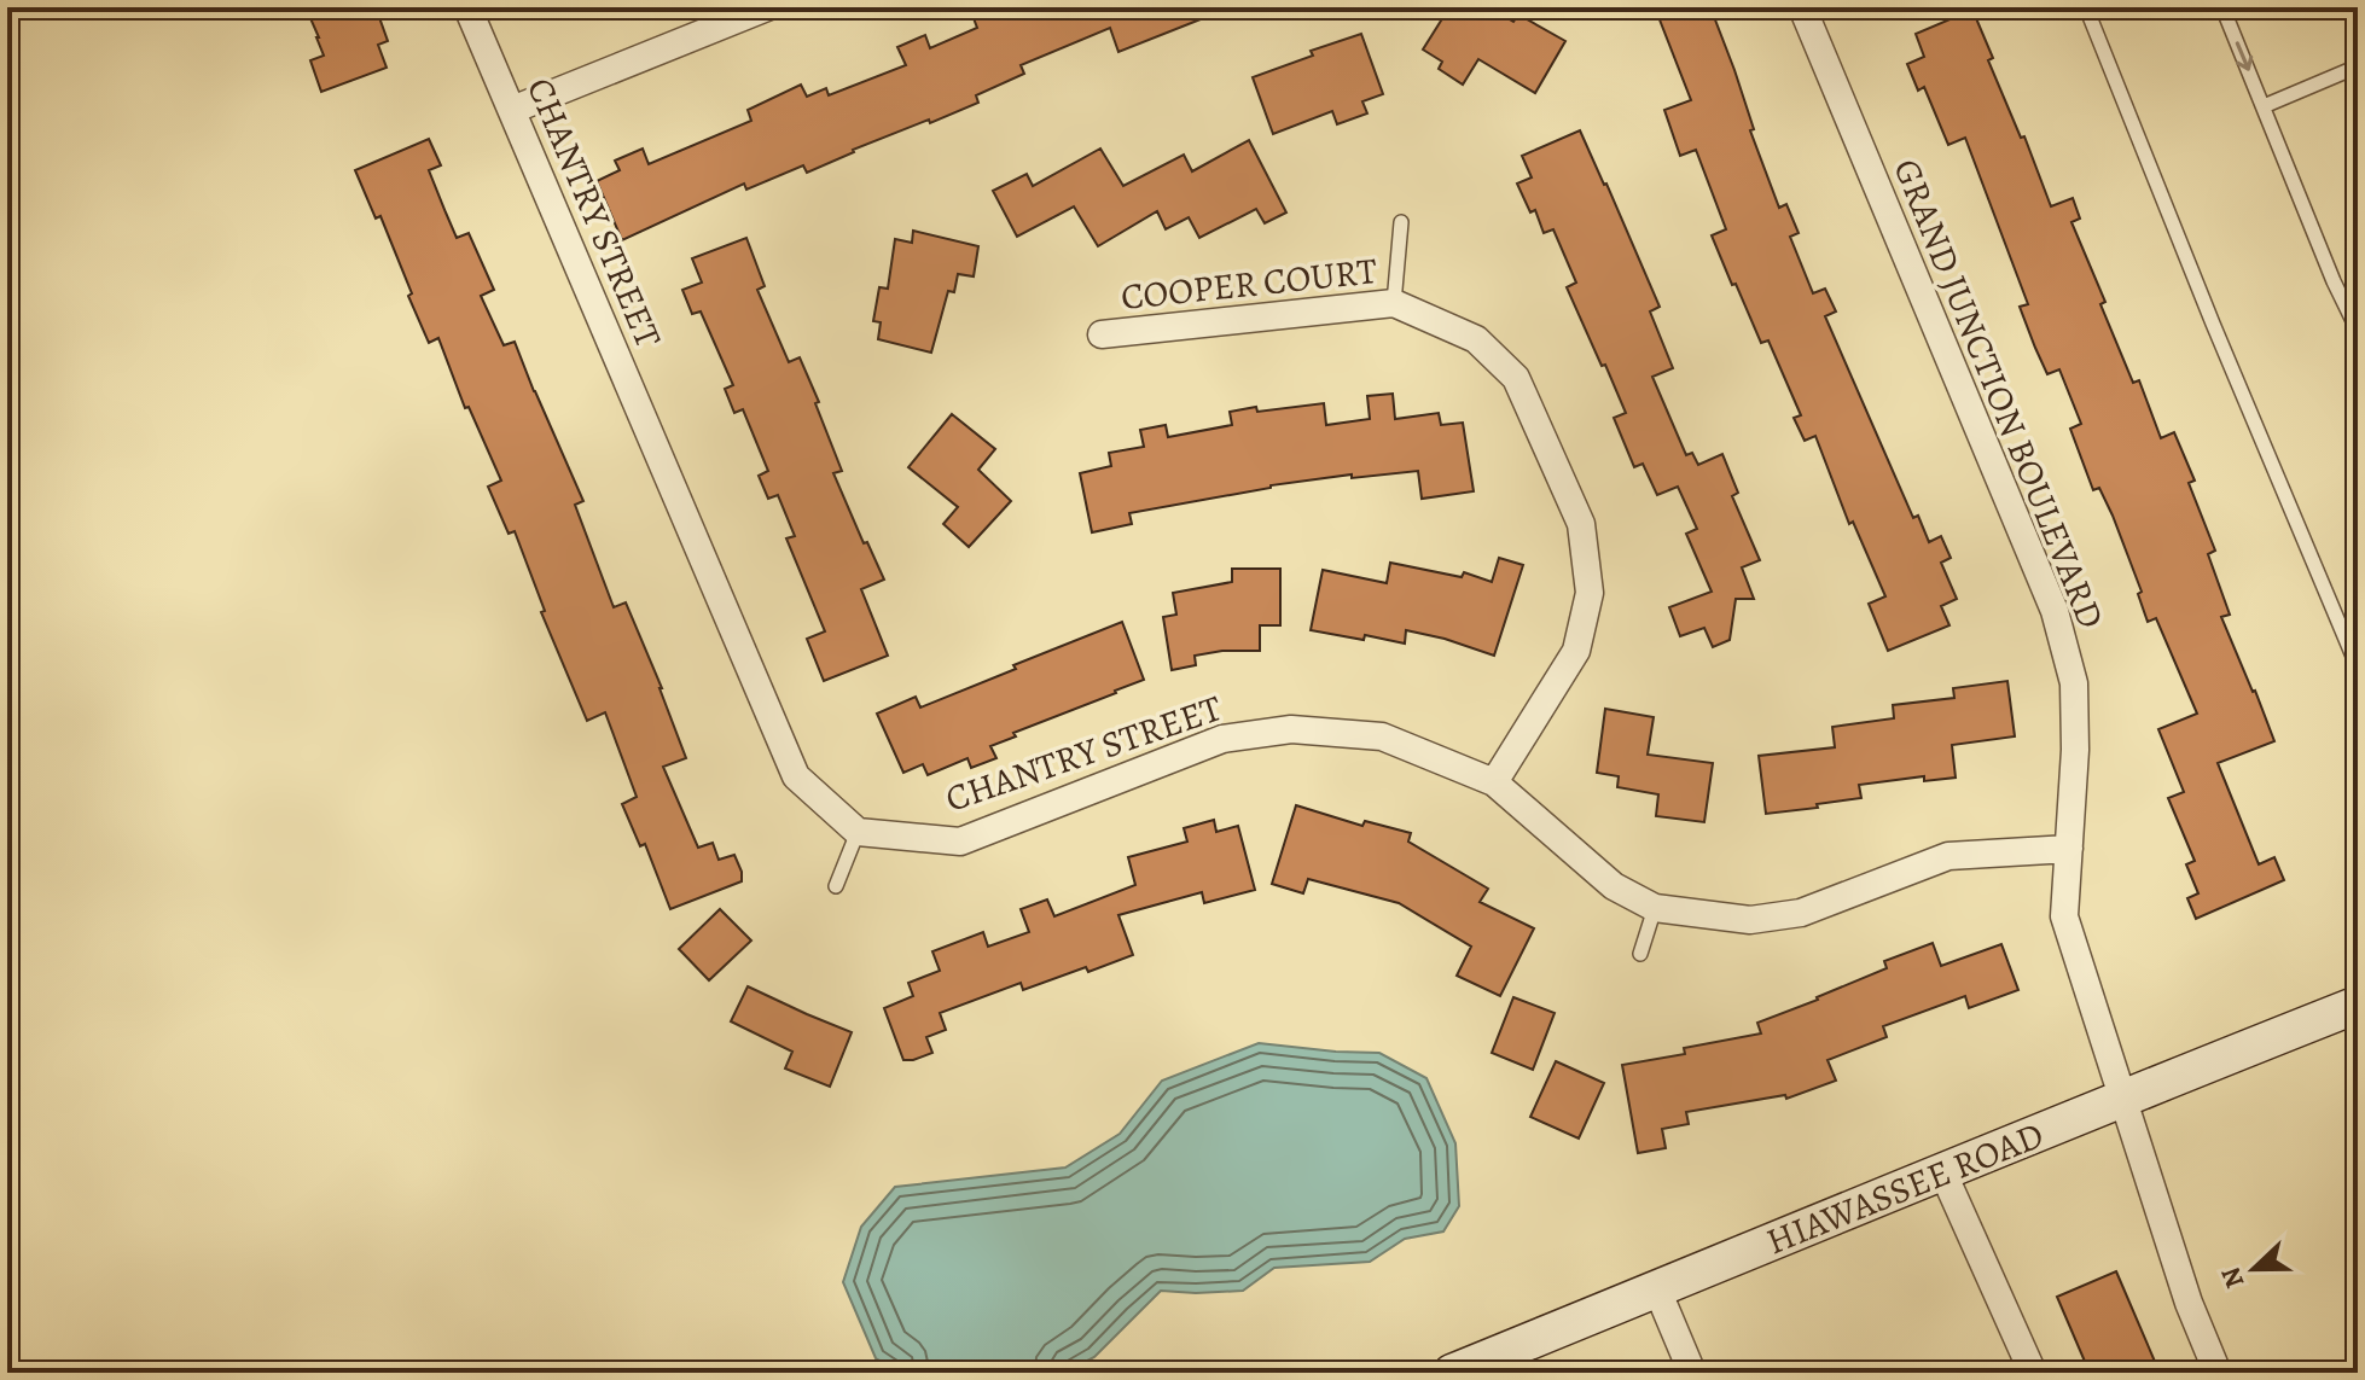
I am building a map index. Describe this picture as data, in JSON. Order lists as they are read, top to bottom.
{
  "streets": {
    "main road": ["HIAWASSEE ROAD"],
    "street": ["CHANTRY STREET", "COOPER COURT", "GRAND JUNCTION BOULEVARD"]
  },
  "crossings": [
    ["CHANTRY STREET", "COOPER COURT"],
    ["CHANTRY STREET", "GRAND JUNCTION BOULEVARD"],
    ["GRAND JUNCTION BOULEVARD", "HIAWASSEE ROAD"]
  ],
  "north": "left"
}
